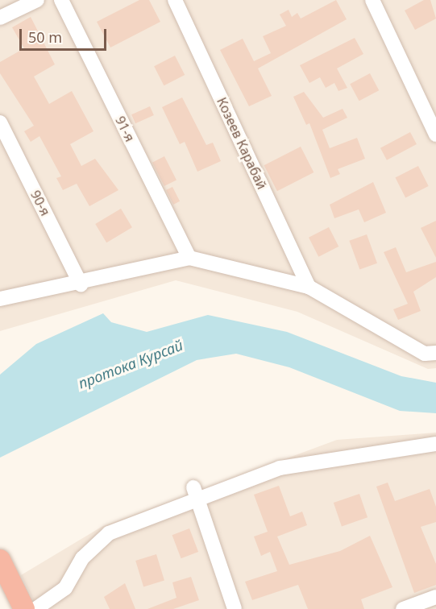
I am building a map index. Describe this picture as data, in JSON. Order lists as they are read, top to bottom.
{
  "streets": {
    "street": ["91-я", "Козеев Карабай", "90-я"]
  },
  "water": ["протока Курсай"],
  "scale_bar": "50 m"
}
